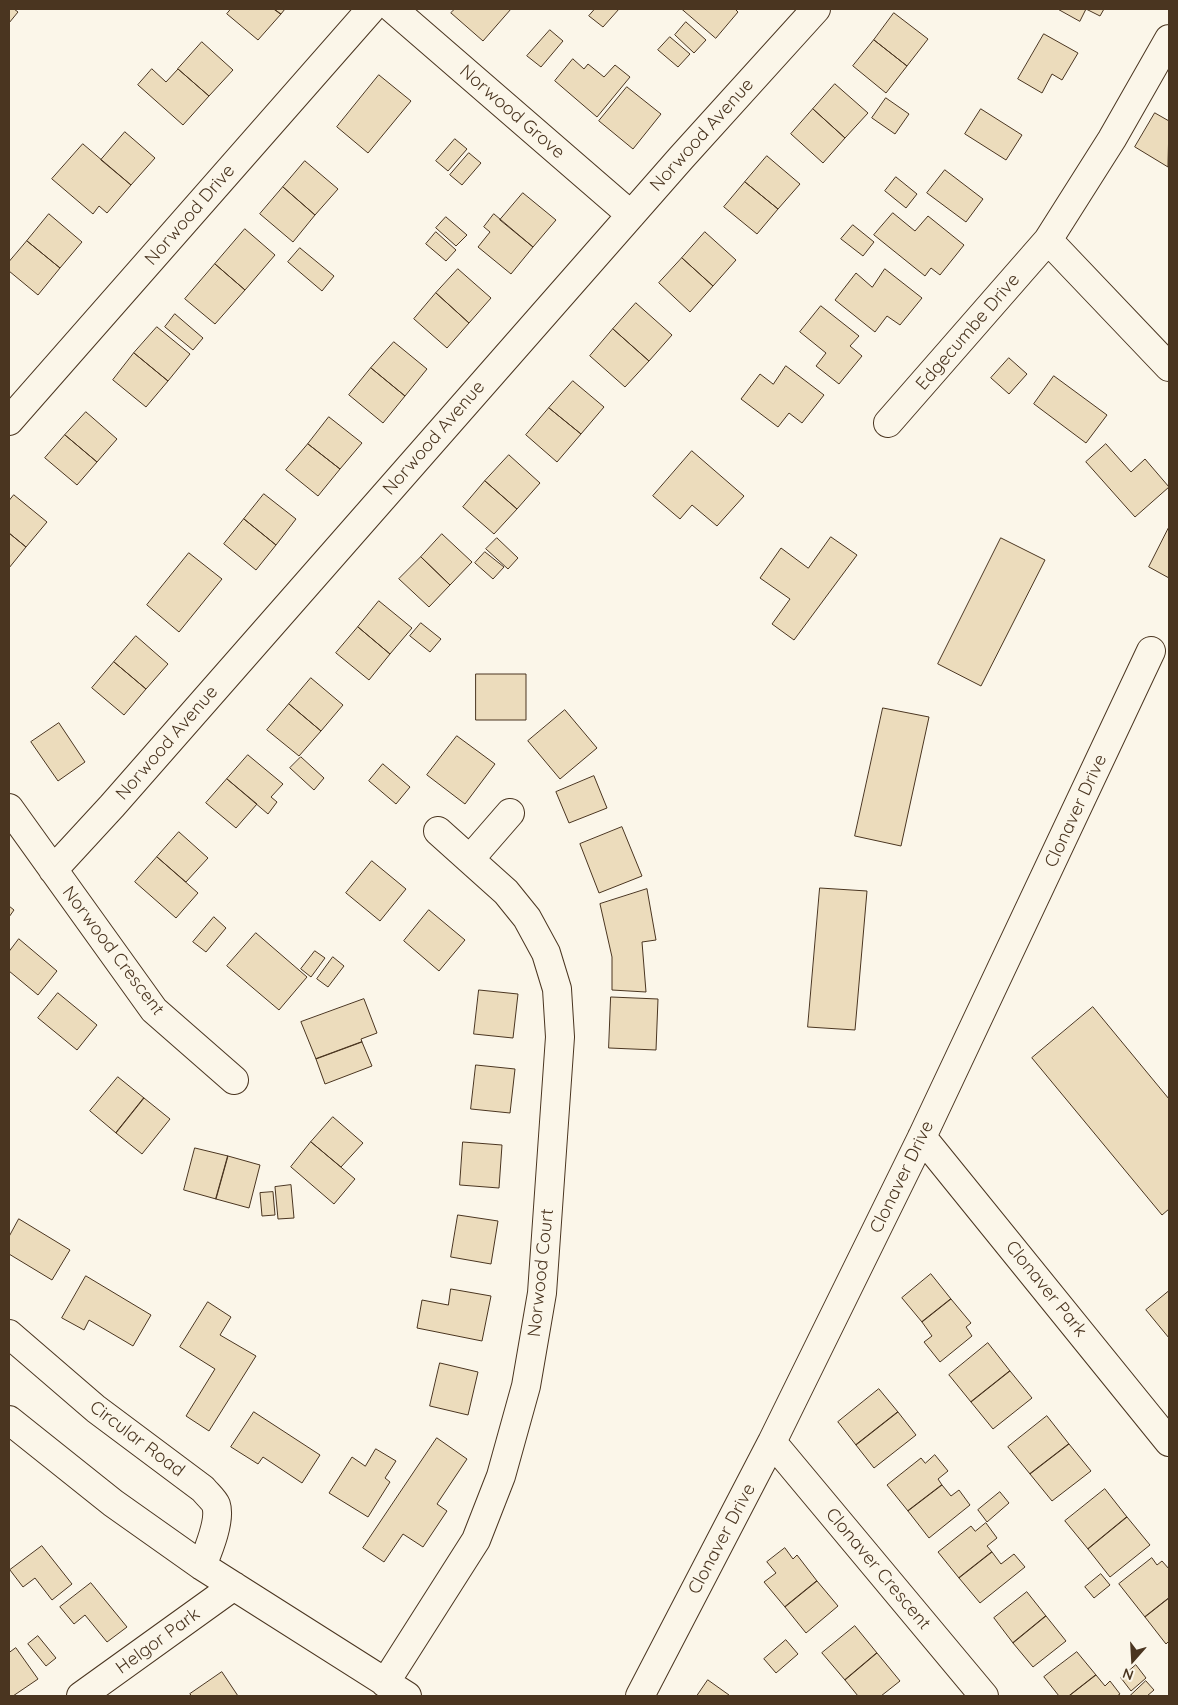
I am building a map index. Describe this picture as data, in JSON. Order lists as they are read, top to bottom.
{
  "streets": {
    "street": [
      "Norwood Grove",
      "Norwood Avenue",
      "Norwood Drive",
      "Edgecumbe Drive",
      "Clonaver Drive",
      "Norwood Crescent",
      "Norwood Court",
      "Clonaver Park",
      "Circular Road",
      "Clonaver Crescent",
      "Helgor Park"
    ]
  },
  "crossings": [
    ["Norwood Grove", "Norwood Avenue"],
    ["Norwood Avenue", "Norwood Crescent"],
    ["Clonaver Drive", "Clonaver Park"],
    ["Clonaver Drive", "Clonaver Crescent"]
  ],
  "north": "bottom"
}
